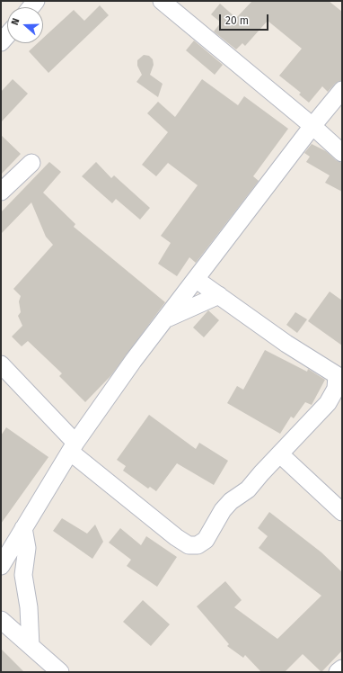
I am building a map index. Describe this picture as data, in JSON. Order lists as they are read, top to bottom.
{
  "scale_bar": "20 m",
  "north": "left"
}
